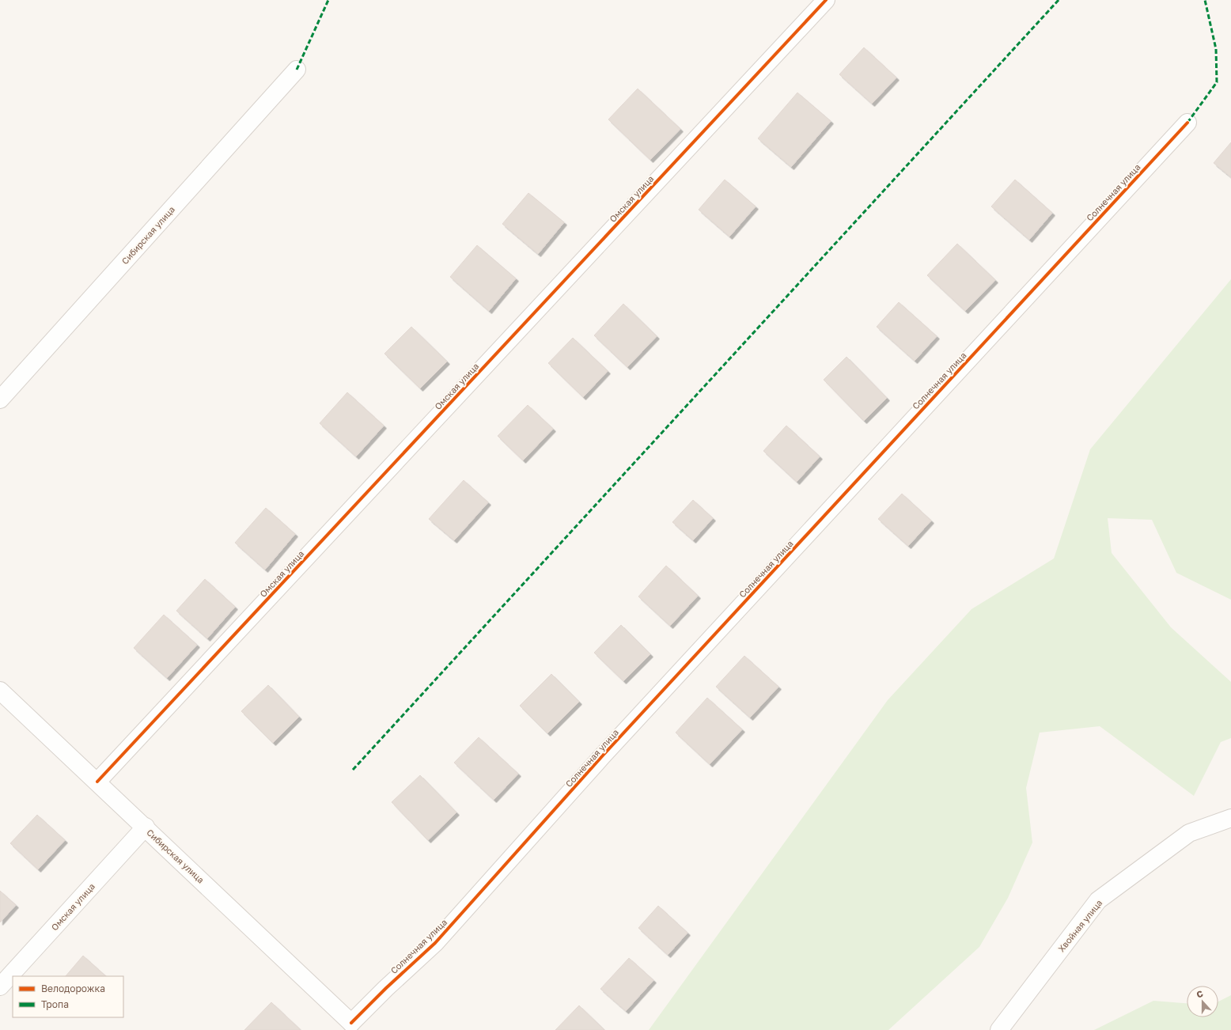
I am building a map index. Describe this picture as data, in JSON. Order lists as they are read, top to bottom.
{
  "streets": {
    "street": [
      "Солнечная улица",
      "Омская улица",
      "Сибирская улица",
      "Хвойная улица"
    ]
  },
  "crossings": [
    ["Солнечная улица", "Сибирская улица"],
    ["Омская улица", "Сибирская улица"]
  ],
  "legend": ["Велодорожка", "Тропа"],
  "north": "top"
}
